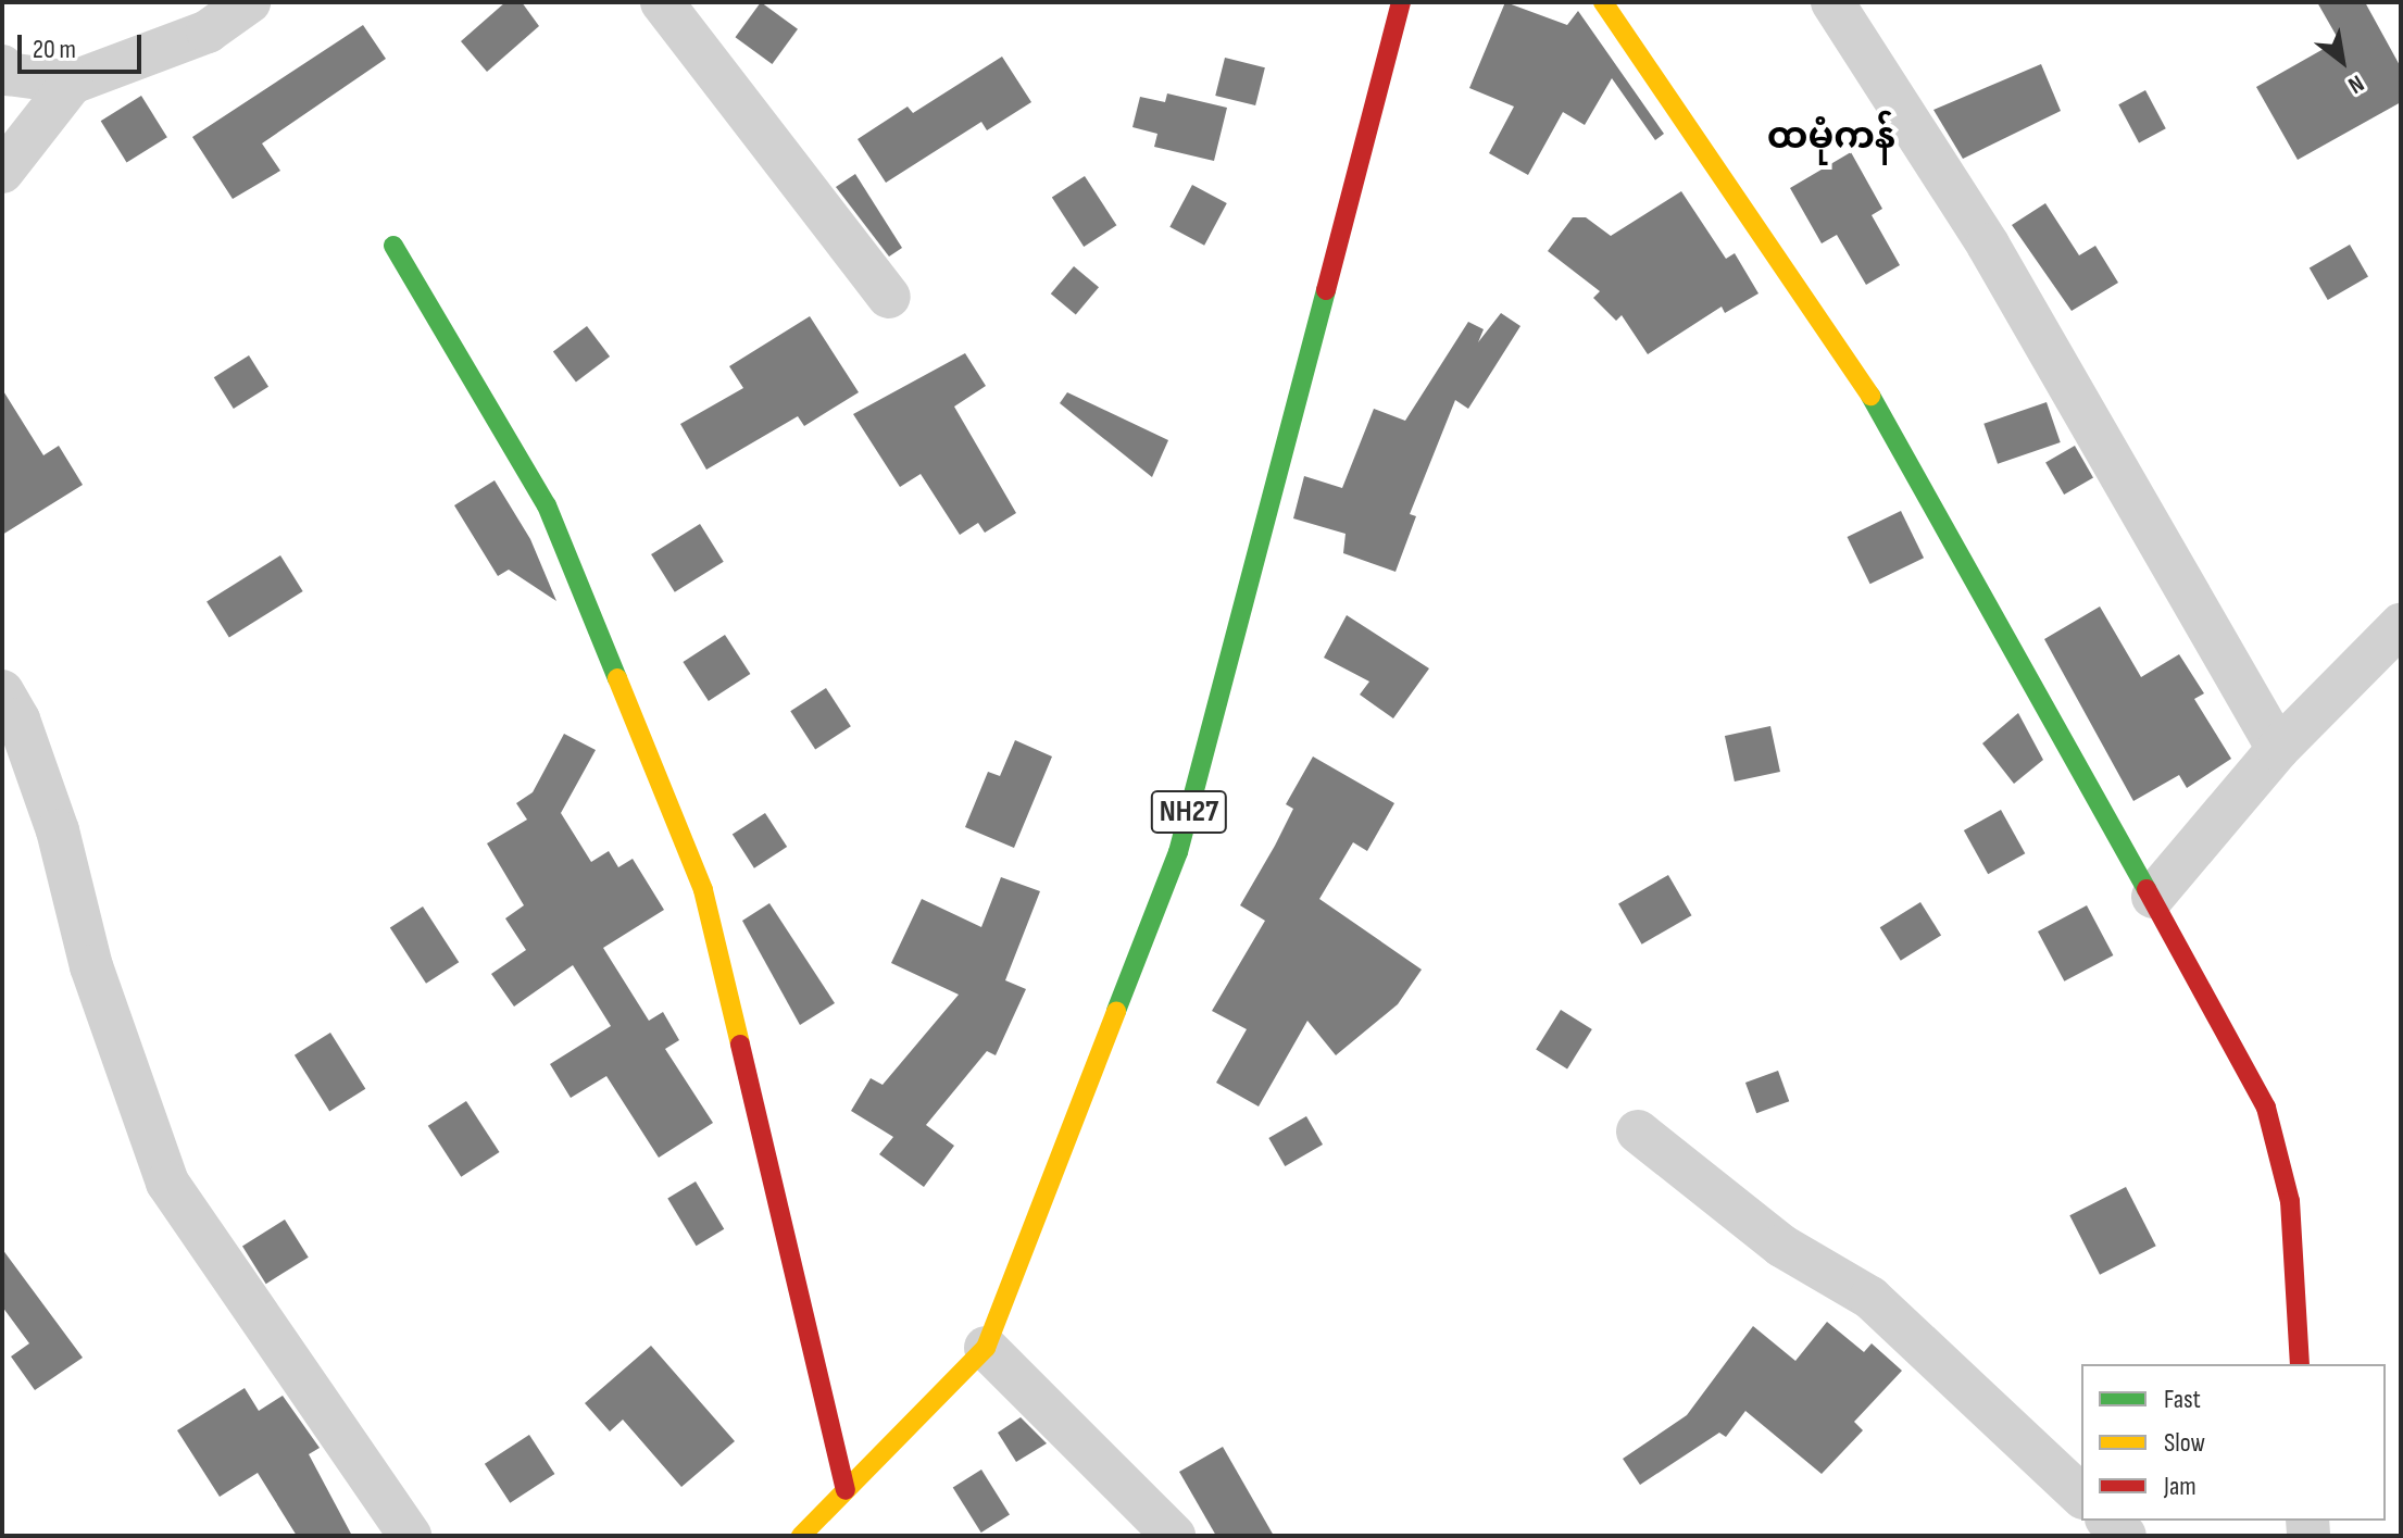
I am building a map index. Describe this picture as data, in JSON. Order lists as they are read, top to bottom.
{
  "streets": {
    "main road": ["NH27"]
  },
  "districts": ["ထမုံကန်"],
  "legend": ["Fast", "Slow", "Jam"],
  "scale_bar": "20 m",
  "north": "bottom right"
}
